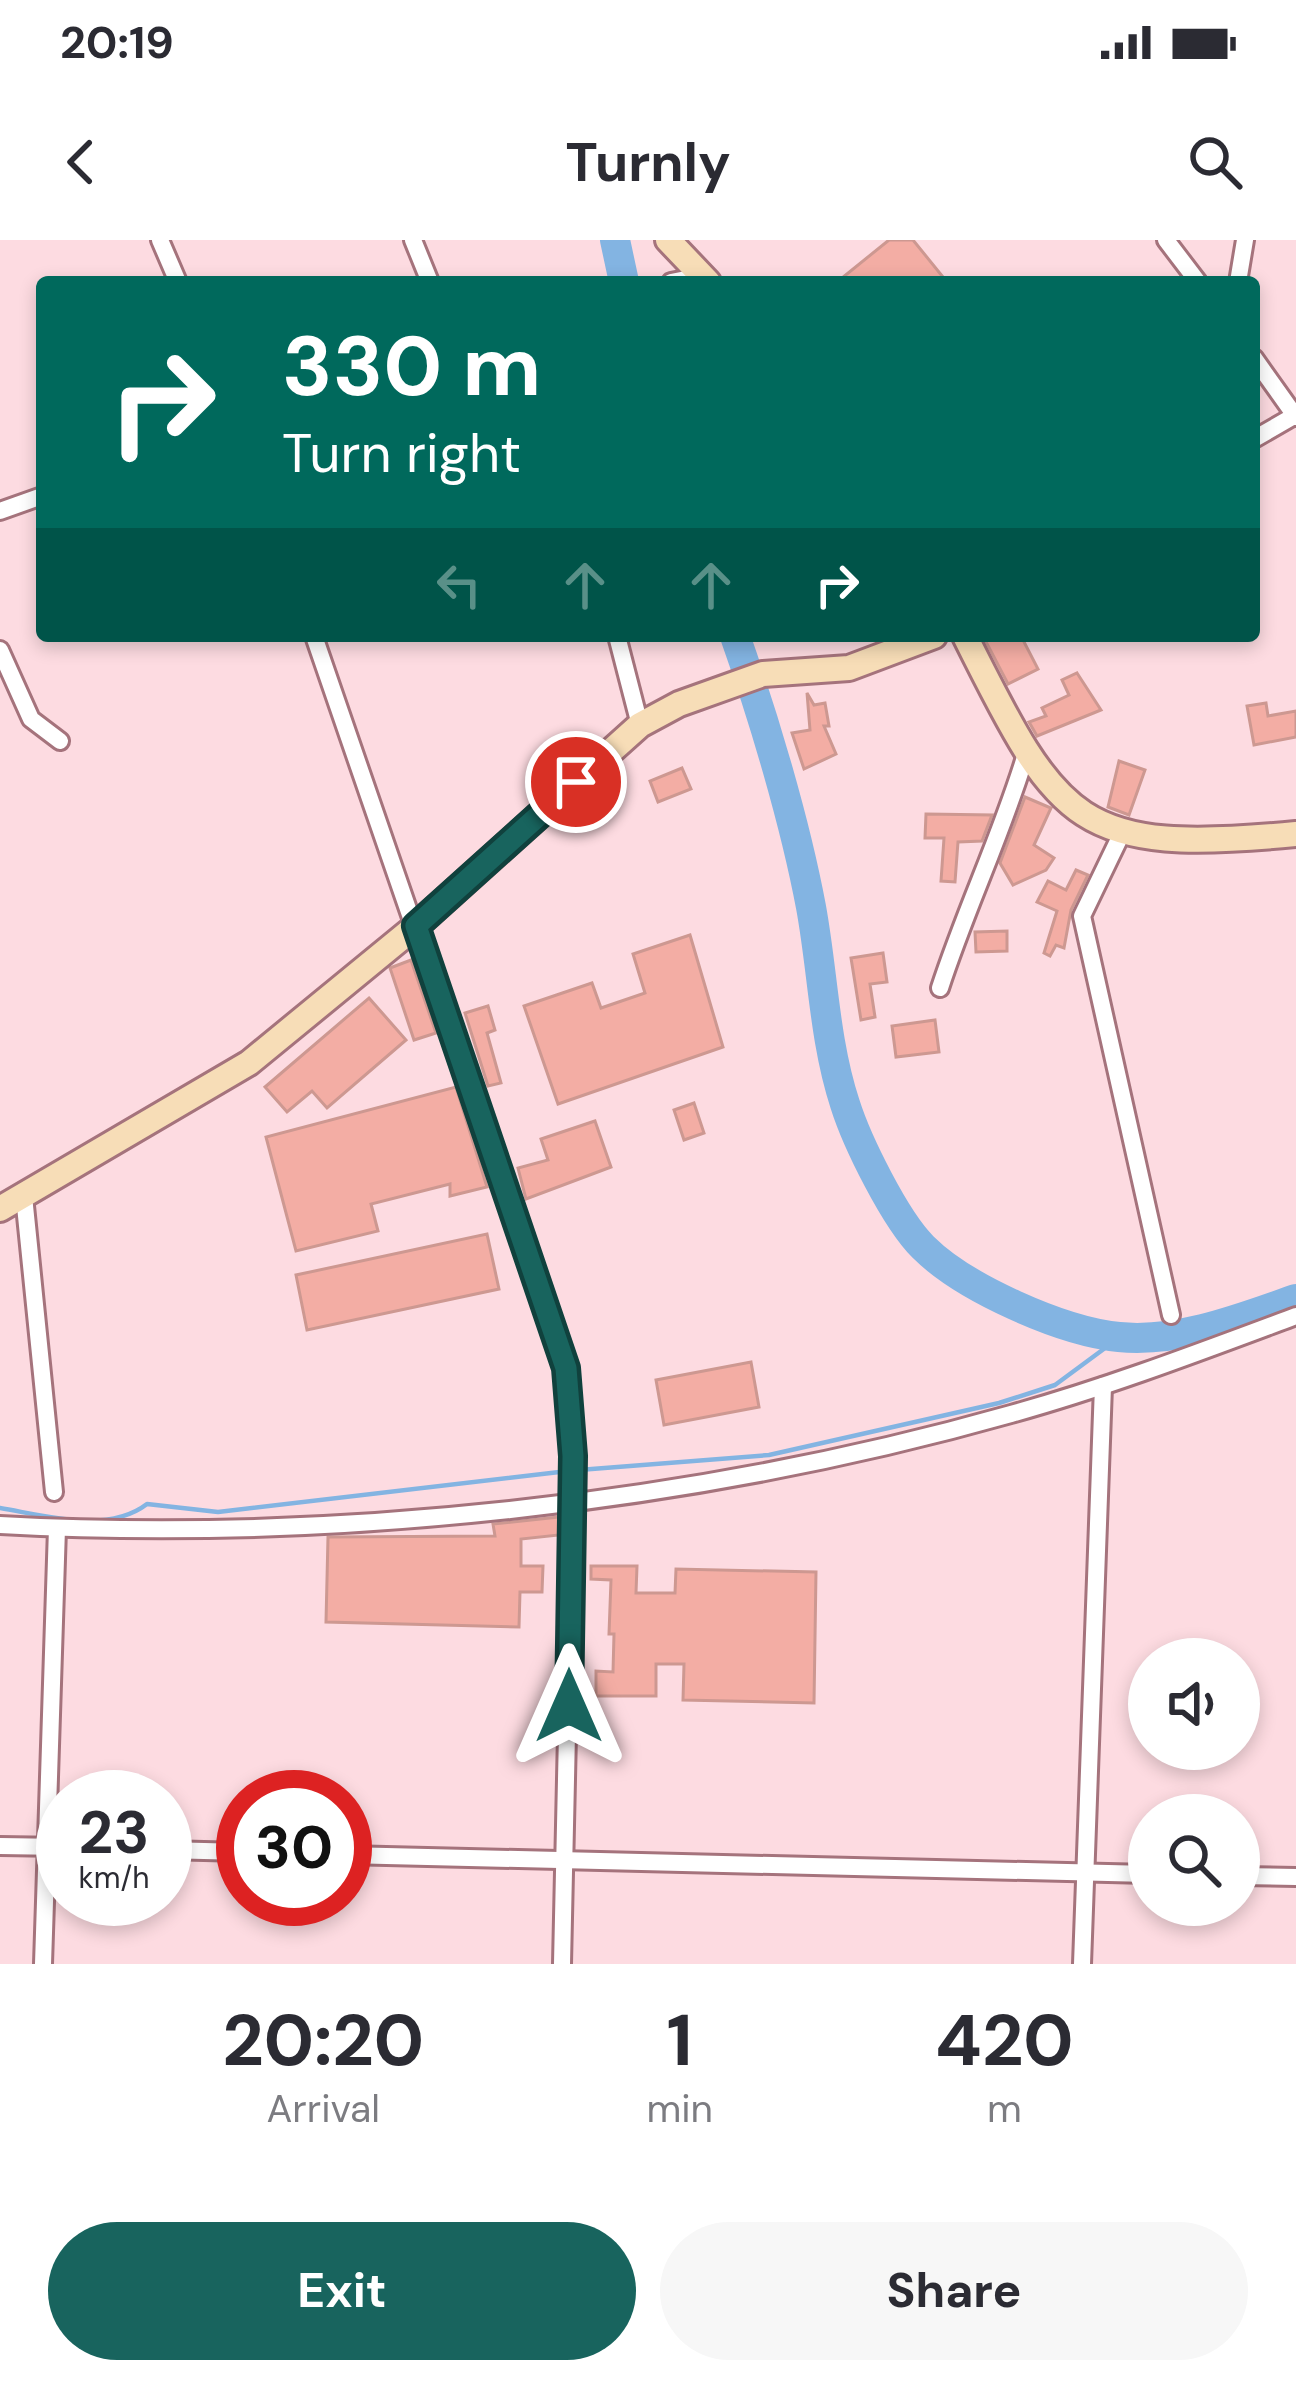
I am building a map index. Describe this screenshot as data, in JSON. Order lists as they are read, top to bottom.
{
  "page": {
    "status": "20:19",
    "header": "Turnly",
    "turn": ["330 m", "Turn right"],
    "speed": "23 km/h",
    "limit": "30",
    "eta": [
      "20:20",
      "Arrival",
      "1",
      "min",
      "420",
      "m"
    ],
    "buttons": ["Exit", "Share"]
  }
}
